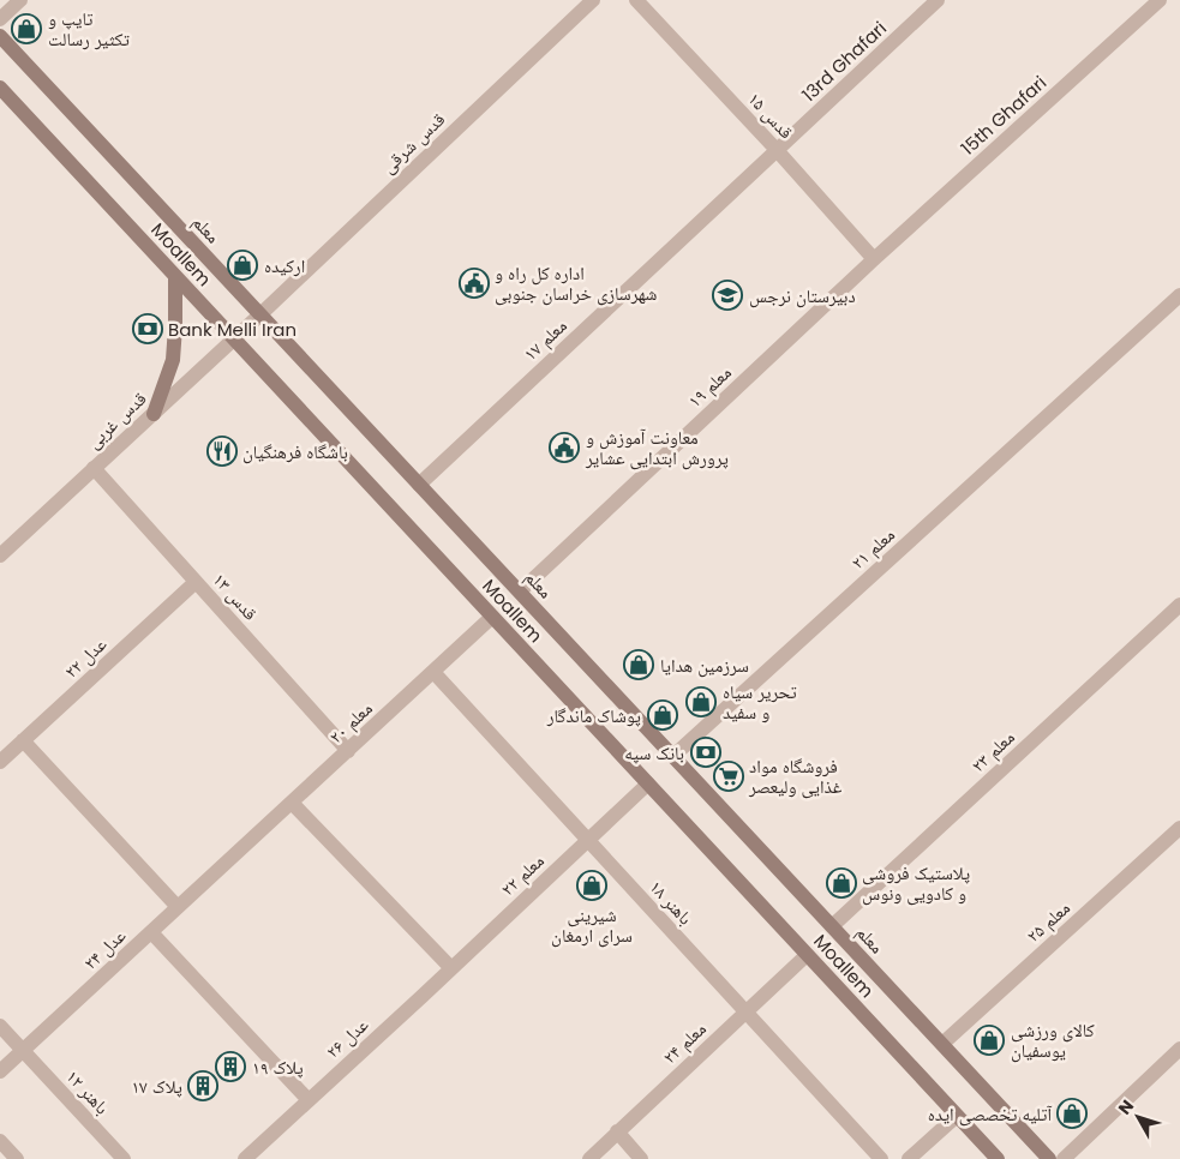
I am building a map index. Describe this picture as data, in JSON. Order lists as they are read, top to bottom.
{
  "streets": {
    "main road": ["معلم", "Moallem"],
    "street": [
      "13rd Ghafari",
      "قدس ۱۵",
      "15th Ghafari",
      "قدس شرقی",
      "معلم ۱۷",
      "معلم ۱۹",
      "قدس غربی",
      "معلم ۲۱",
      "قدس ۱۳",
      "عدل ۲۲",
      "معلم ۲۰",
      "معلم ۲۳",
      "معلم ۲۲",
      "باهنر ۱۸",
      "معلم ۲۵",
      "عدل ۲۴",
      "عدل ۲۶",
      "معلم ۲۴",
      "باهنر ۱۲"
    ]
  },
  "crossings": [
    ["13rd Ghafari", "قدس ۱۵"],
    ["13rd Ghafari", "معلم ۱۷"],
    ["قدس ۱۵", "15th Ghafari"],
    ["قدس ۱۵", "معلم ۱۷"],
    ["قدس ۱۵", "معلم ۱۹"],
    ["15th Ghafari", "معلم ۱۹"],
    ["قدس شرقی", "معلم"],
    ["قدس شرقی", "قدس غربی"],
    ["معلم", "معلم ۱۷"],
    ["معلم", "معلم ۱۹"],
    ["معلم", "قدس غربی"],
    ["معلم", "معلم ۲۱"],
    ["معلم", "معلم ۲۳"],
    ["معلم", "معلم ۲۵"],
    ["Moallem", "قدس غربی"],
    ["Moallem", "معلم ۲۰"],
    ["Moallem", "معلم ۲۲"],
    ["Moallem", "معلم ۲۴"],
    ["قدس غربی", "قدس ۱۳"],
    ["قدس ۱۳", "عدل ۲۲"],
    ["قدس ۱۳", "معلم ۲۰"],
    ["معلم ۲۰", "باهنر ۱۸"],
    ["معلم ۲۰", "عدل ۲۴"],
    ["معلم ۲۲", "باهنر ۱۸"],
    ["معلم ۲۲", "عدل ۲۶"],
    ["باهنر ۱۸", "معلم ۲۴"],
    ["عدل ۲۴", "باهنر ۱۲"]
  ],
  "places": {
    "shop": [
      "تایپ و تکثیر رسالت",
      "ارکیده",
      "سرزمین هدایا",
      "تحریر سیاه و سفید",
      "پوشاک ماندگار",
      "پلاستیک فروشی و کادویی ونوس",
      "شیرینی سرای ارمغان",
      "کالای ورزشی یوسفیان",
      "آتلیه تخصصی ایده"
    ],
    "public building": ["اداره کل راه و شهرسازی خراسان جنوبی", "معاونت آموزش و پرورش ابتدایی عشایر"],
    "school or university": ["دبیرستان نرجس"],
    "bank": ["Bank Melli Iran", "بانک سپه"],
    "restaurant": ["باشگاه فرهنگیان"],
    "supermarket": ["فروشگاه مواد غذایی ولیعصر"],
    "building": ["پلاک ۱۹", "پلاک ۱۷"]
  },
  "north": "top left"
}
